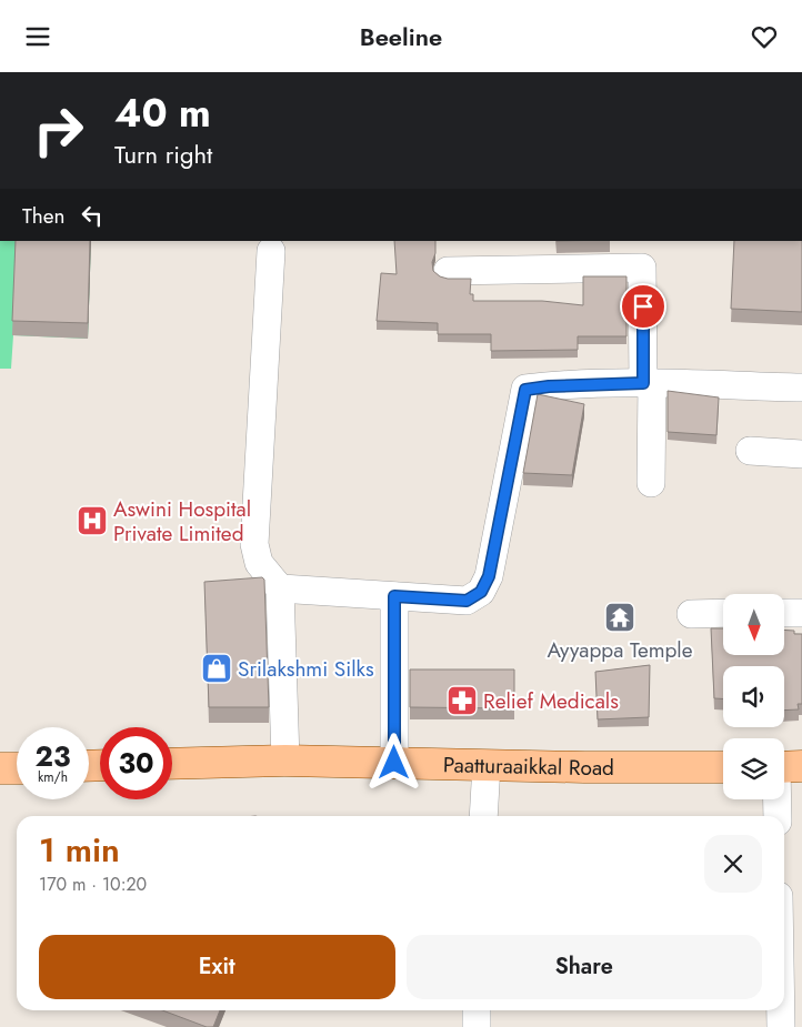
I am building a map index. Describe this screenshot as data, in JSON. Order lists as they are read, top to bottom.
{
  "streets": {
    "main road": ["Paatturaaikkal Road"]
  },
  "places": {
    "hospital": ["Aswini Hospital Private Limited"],
    "temple": ["Ayyappa Temple"],
    "shop": ["Srilakshmi Silks"],
    "pharmacy": ["Relief Medicals"]
  },
  "north": "bottom",
  "page": {
    "header": "Beeline",
    "turn": ["40 m", "Turn right"],
    "then": "Then",
    "speed": "23 km/h",
    "limit": "30",
    "heading": ["1 min", "170 m · 10:20"],
    "buttons": ["Exit", "Share"]
  }
}
